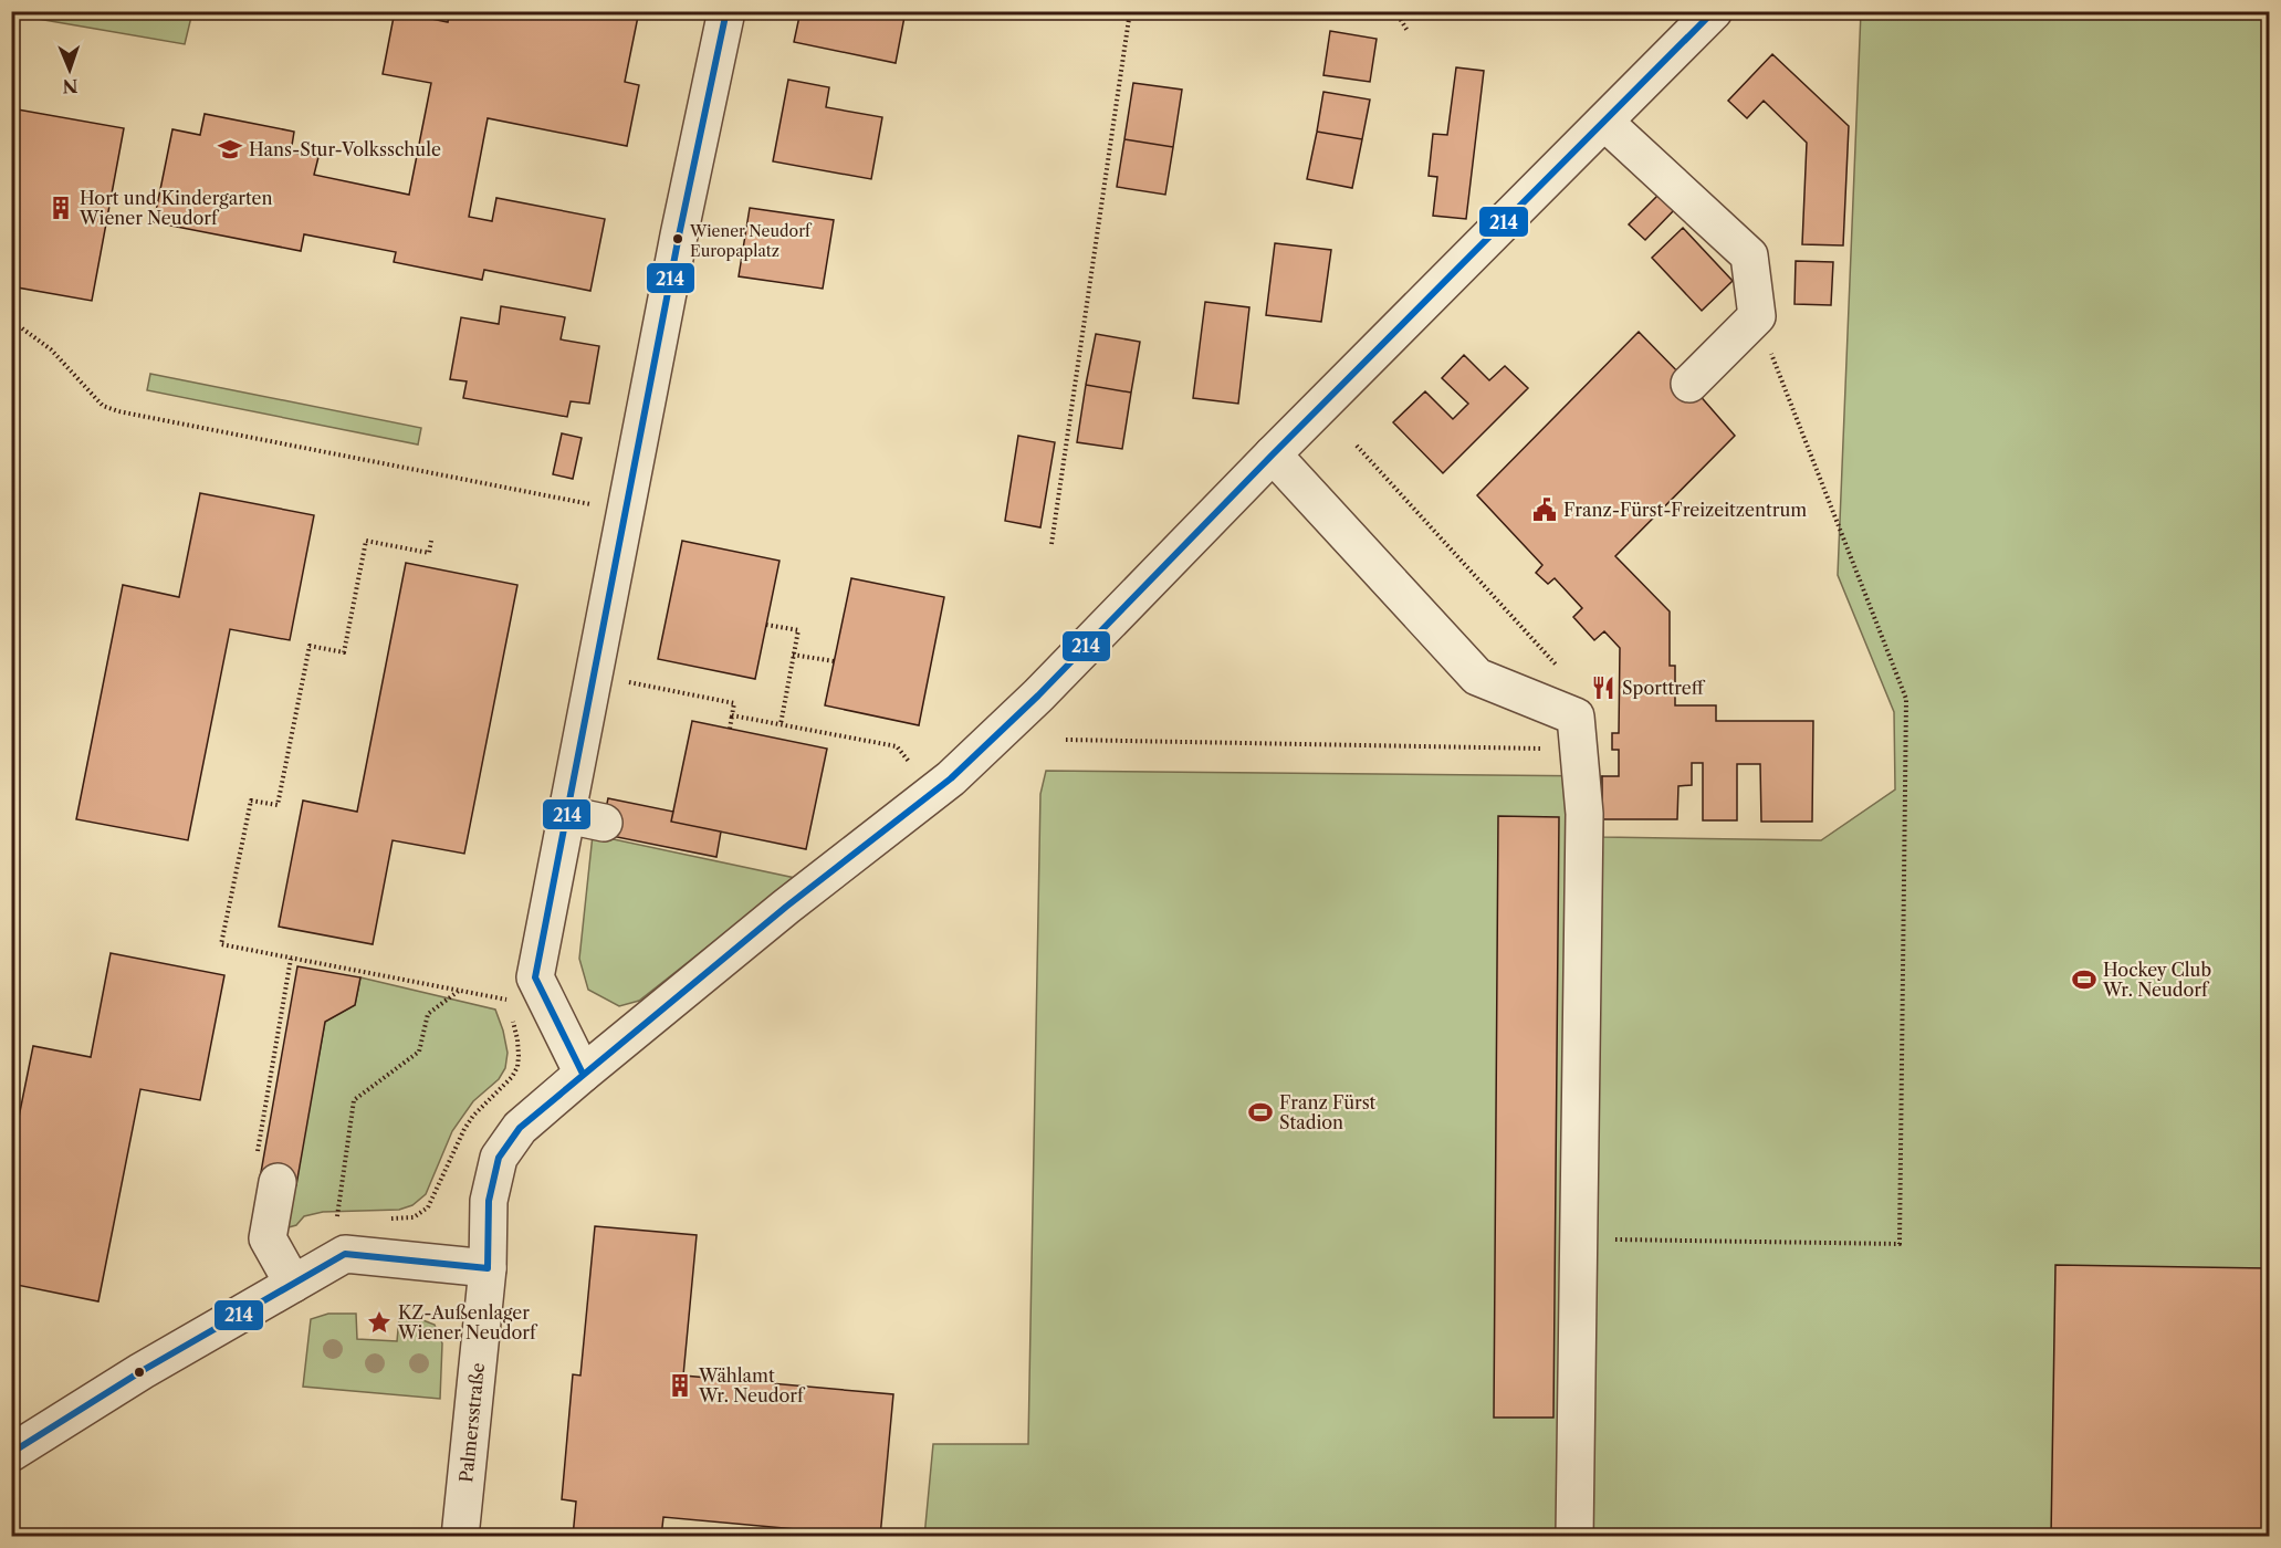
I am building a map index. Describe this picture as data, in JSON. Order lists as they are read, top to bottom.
{
  "streets": {
    "street": ["Palmersstraße"]
  },
  "places": {
    "school or university": ["Hans-Stur-Volksschule"],
    "building": ["Hort und Kindergarten Wiener Neudorf", "Wählamt Wr. Neudorf"],
    "other": ["Wiener Neudorf Europaplatz"],
    "public building": ["Franz-Fürst-Freizeitzentrum"],
    "restaurant": ["Sporttreff"],
    "sports": ["Hockey Club Wr. Neudorf", "Franz Fürst Stadion"],
    "place": ["KZ-Außenlager Wiener Neudorf"]
  },
  "lines": ["transit line 214"],
  "north": "bottom"
}
